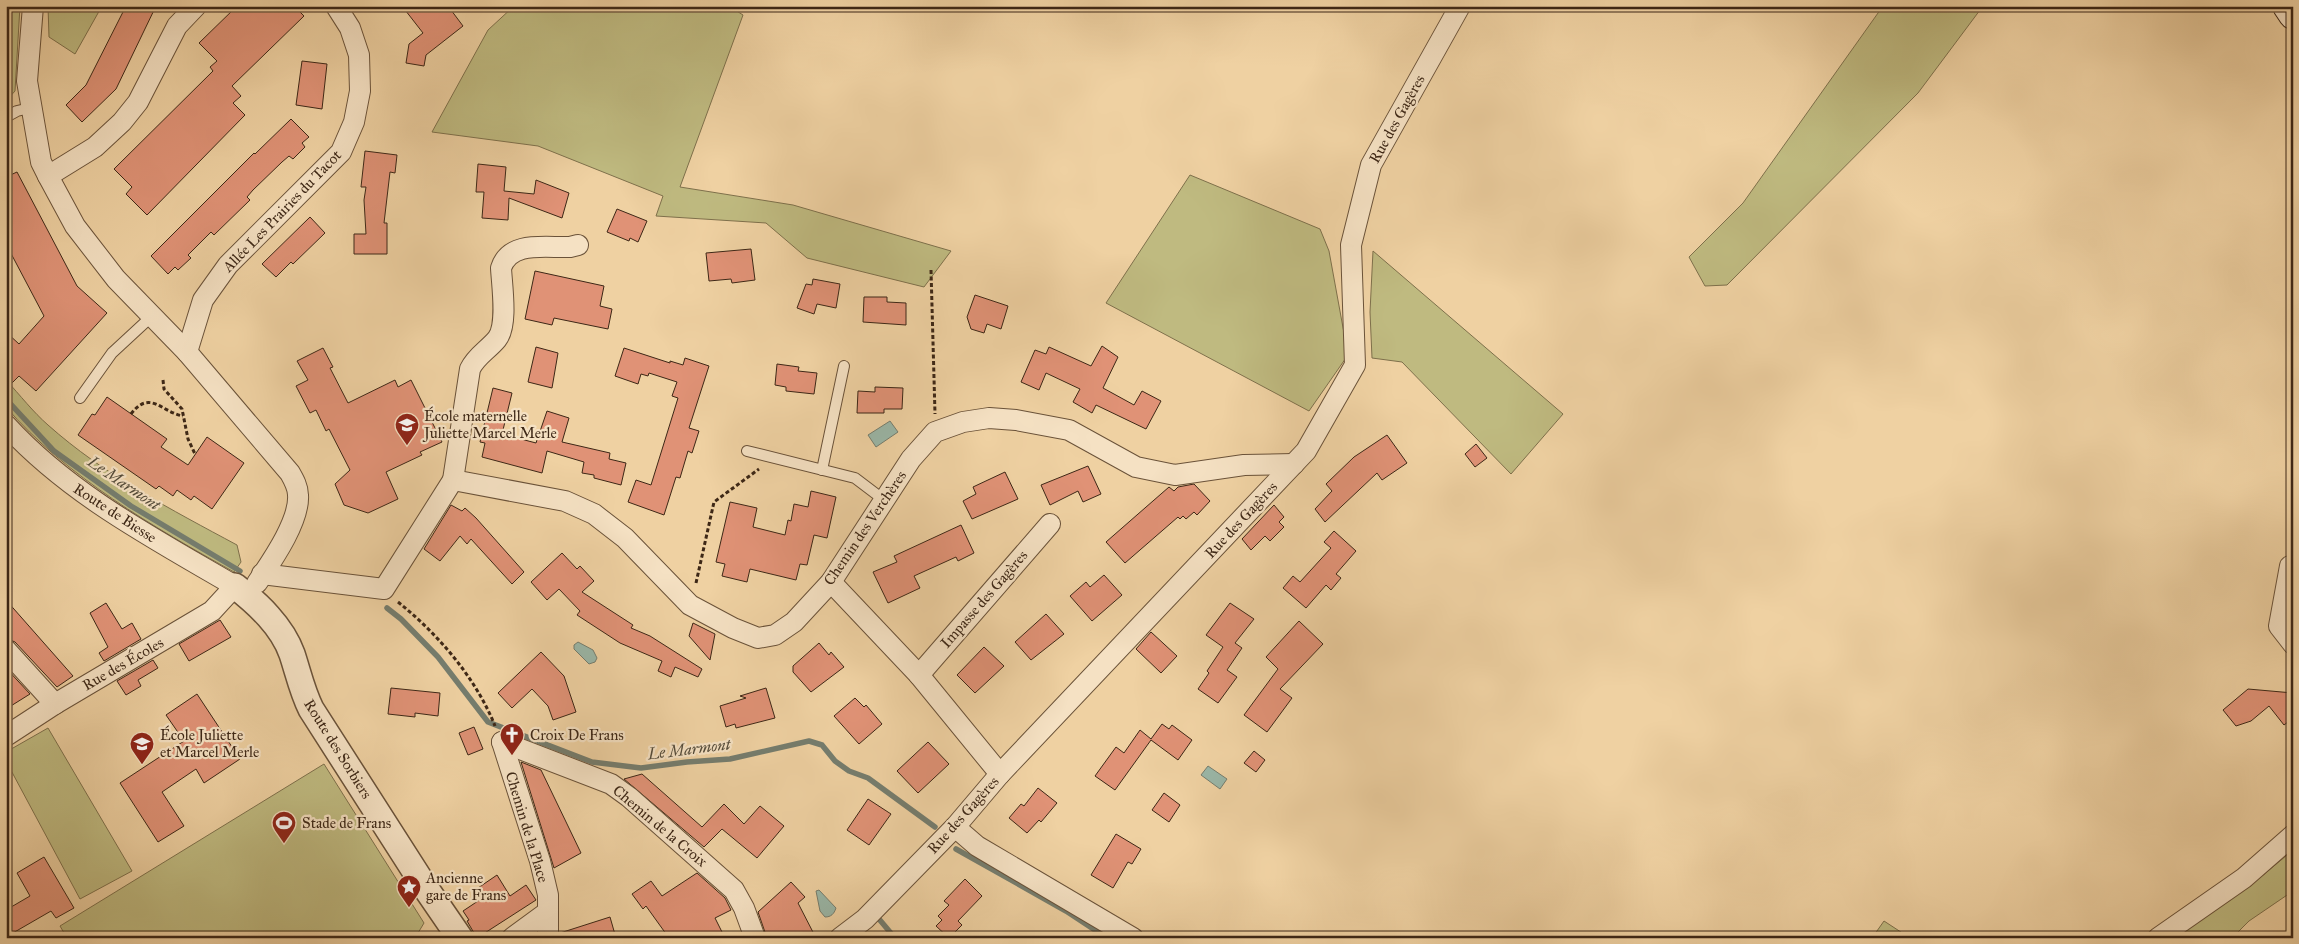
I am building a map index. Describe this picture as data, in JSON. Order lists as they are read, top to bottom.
{
  "streets": {
    "street": [
      "Rue des Gagères",
      "Allée Les Prairies du Tacot",
      "Route de Biesse",
      "Chemin des Verchères",
      "Impasse des Gagères",
      "Rue des Écoles",
      "Route des Sorbiers",
      "Chemin de la Croix",
      "Chemin de la Place"
    ]
  },
  "crossings": [
    ["Rue des Gagères", "Chemin des Verchères"],
    ["Route de Biesse", "Rue des Écoles"],
    ["Route de Biesse", "Route des Sorbiers"],
    ["Rue des Écoles", "Route des Sorbiers"],
    ["Chemin de la Croix", "Chemin de la Place"]
  ],
  "water": ["Le Marmont"],
  "places": {
    "school or university": ["École maternelle Juliette Marcel Merle", "École Juliette et Marcel Merle"],
    "church": ["Croix De Frans"],
    "sports": ["Stade de Frans"],
    "place": ["Ancienne gare de Frans"]
  }
}
